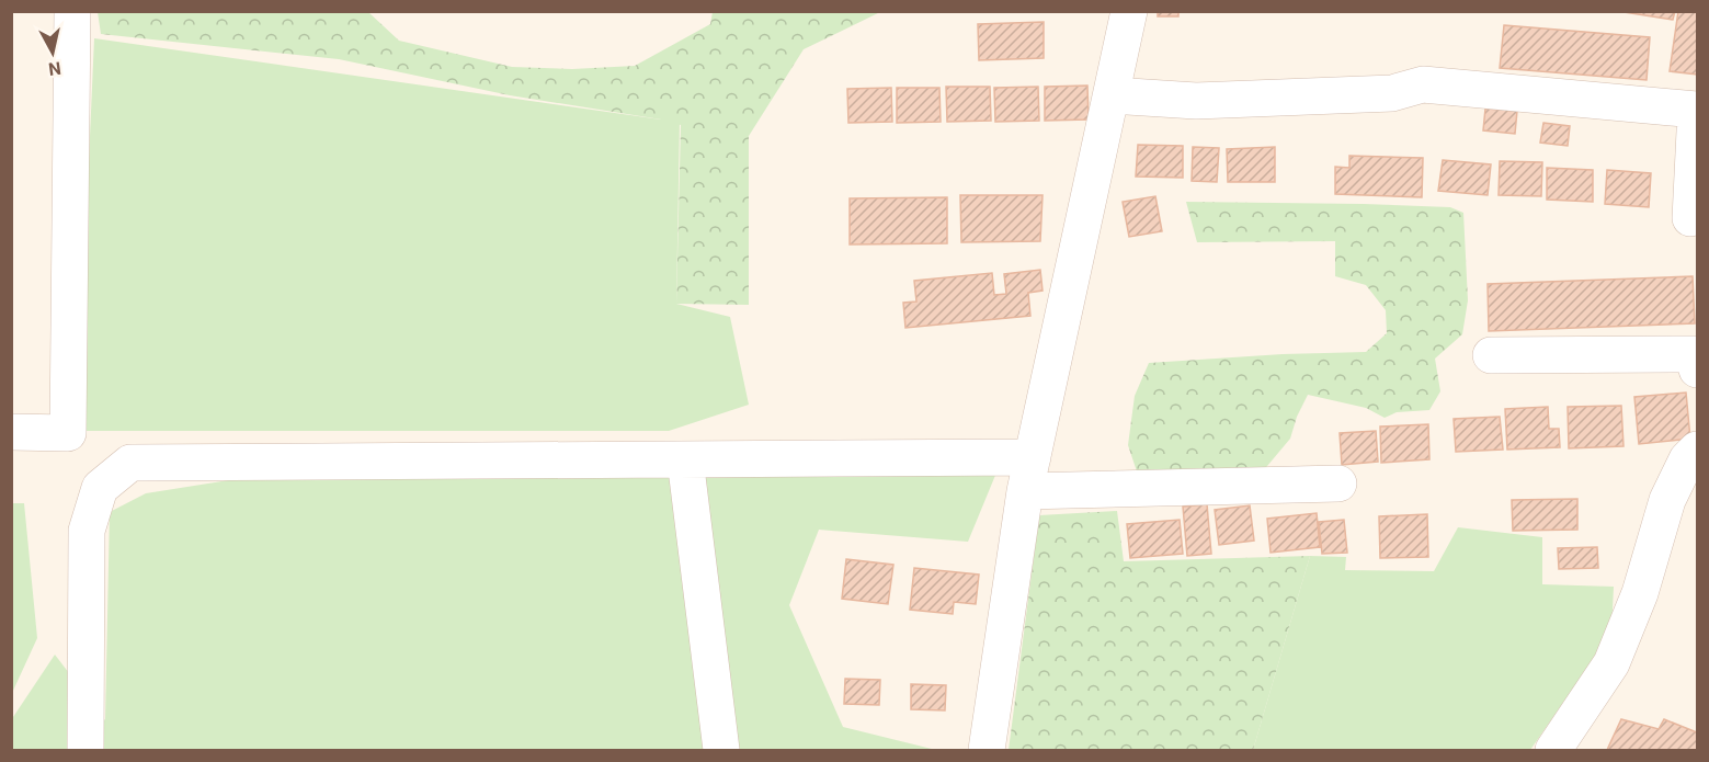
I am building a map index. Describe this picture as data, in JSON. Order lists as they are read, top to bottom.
{
  "north": "bottom"
}
